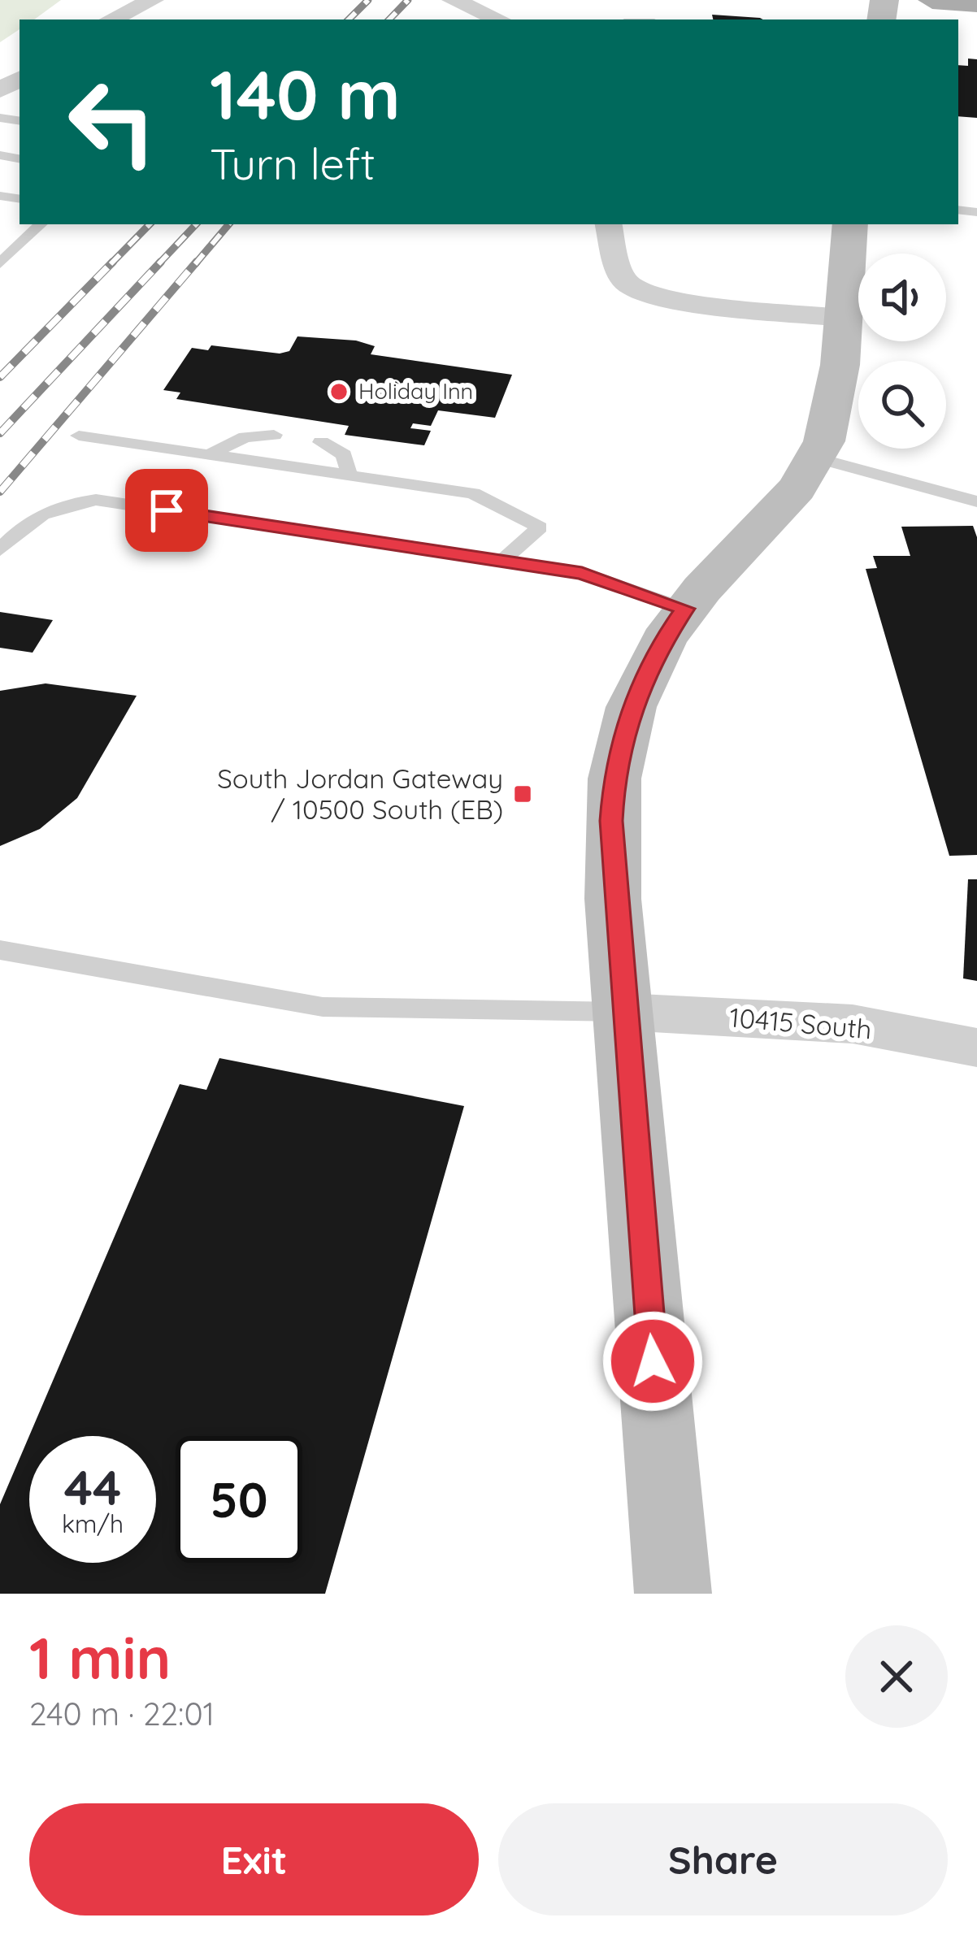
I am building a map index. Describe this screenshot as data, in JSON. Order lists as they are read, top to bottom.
{
  "streets": {
    "street": ["10415 South"]
  },
  "places": {
    "other": ["Holiday Inn"],
    "transit": ["South Jordan Gateway / 10500 South (EB)"]
  },
  "page": {
    "turn": ["140 m", "Turn left"],
    "speed": "44 km/h",
    "limit": "50",
    "heading": ["1 min", "240 m · 22:01"],
    "buttons": ["Exit", "Share"]
  }
}
